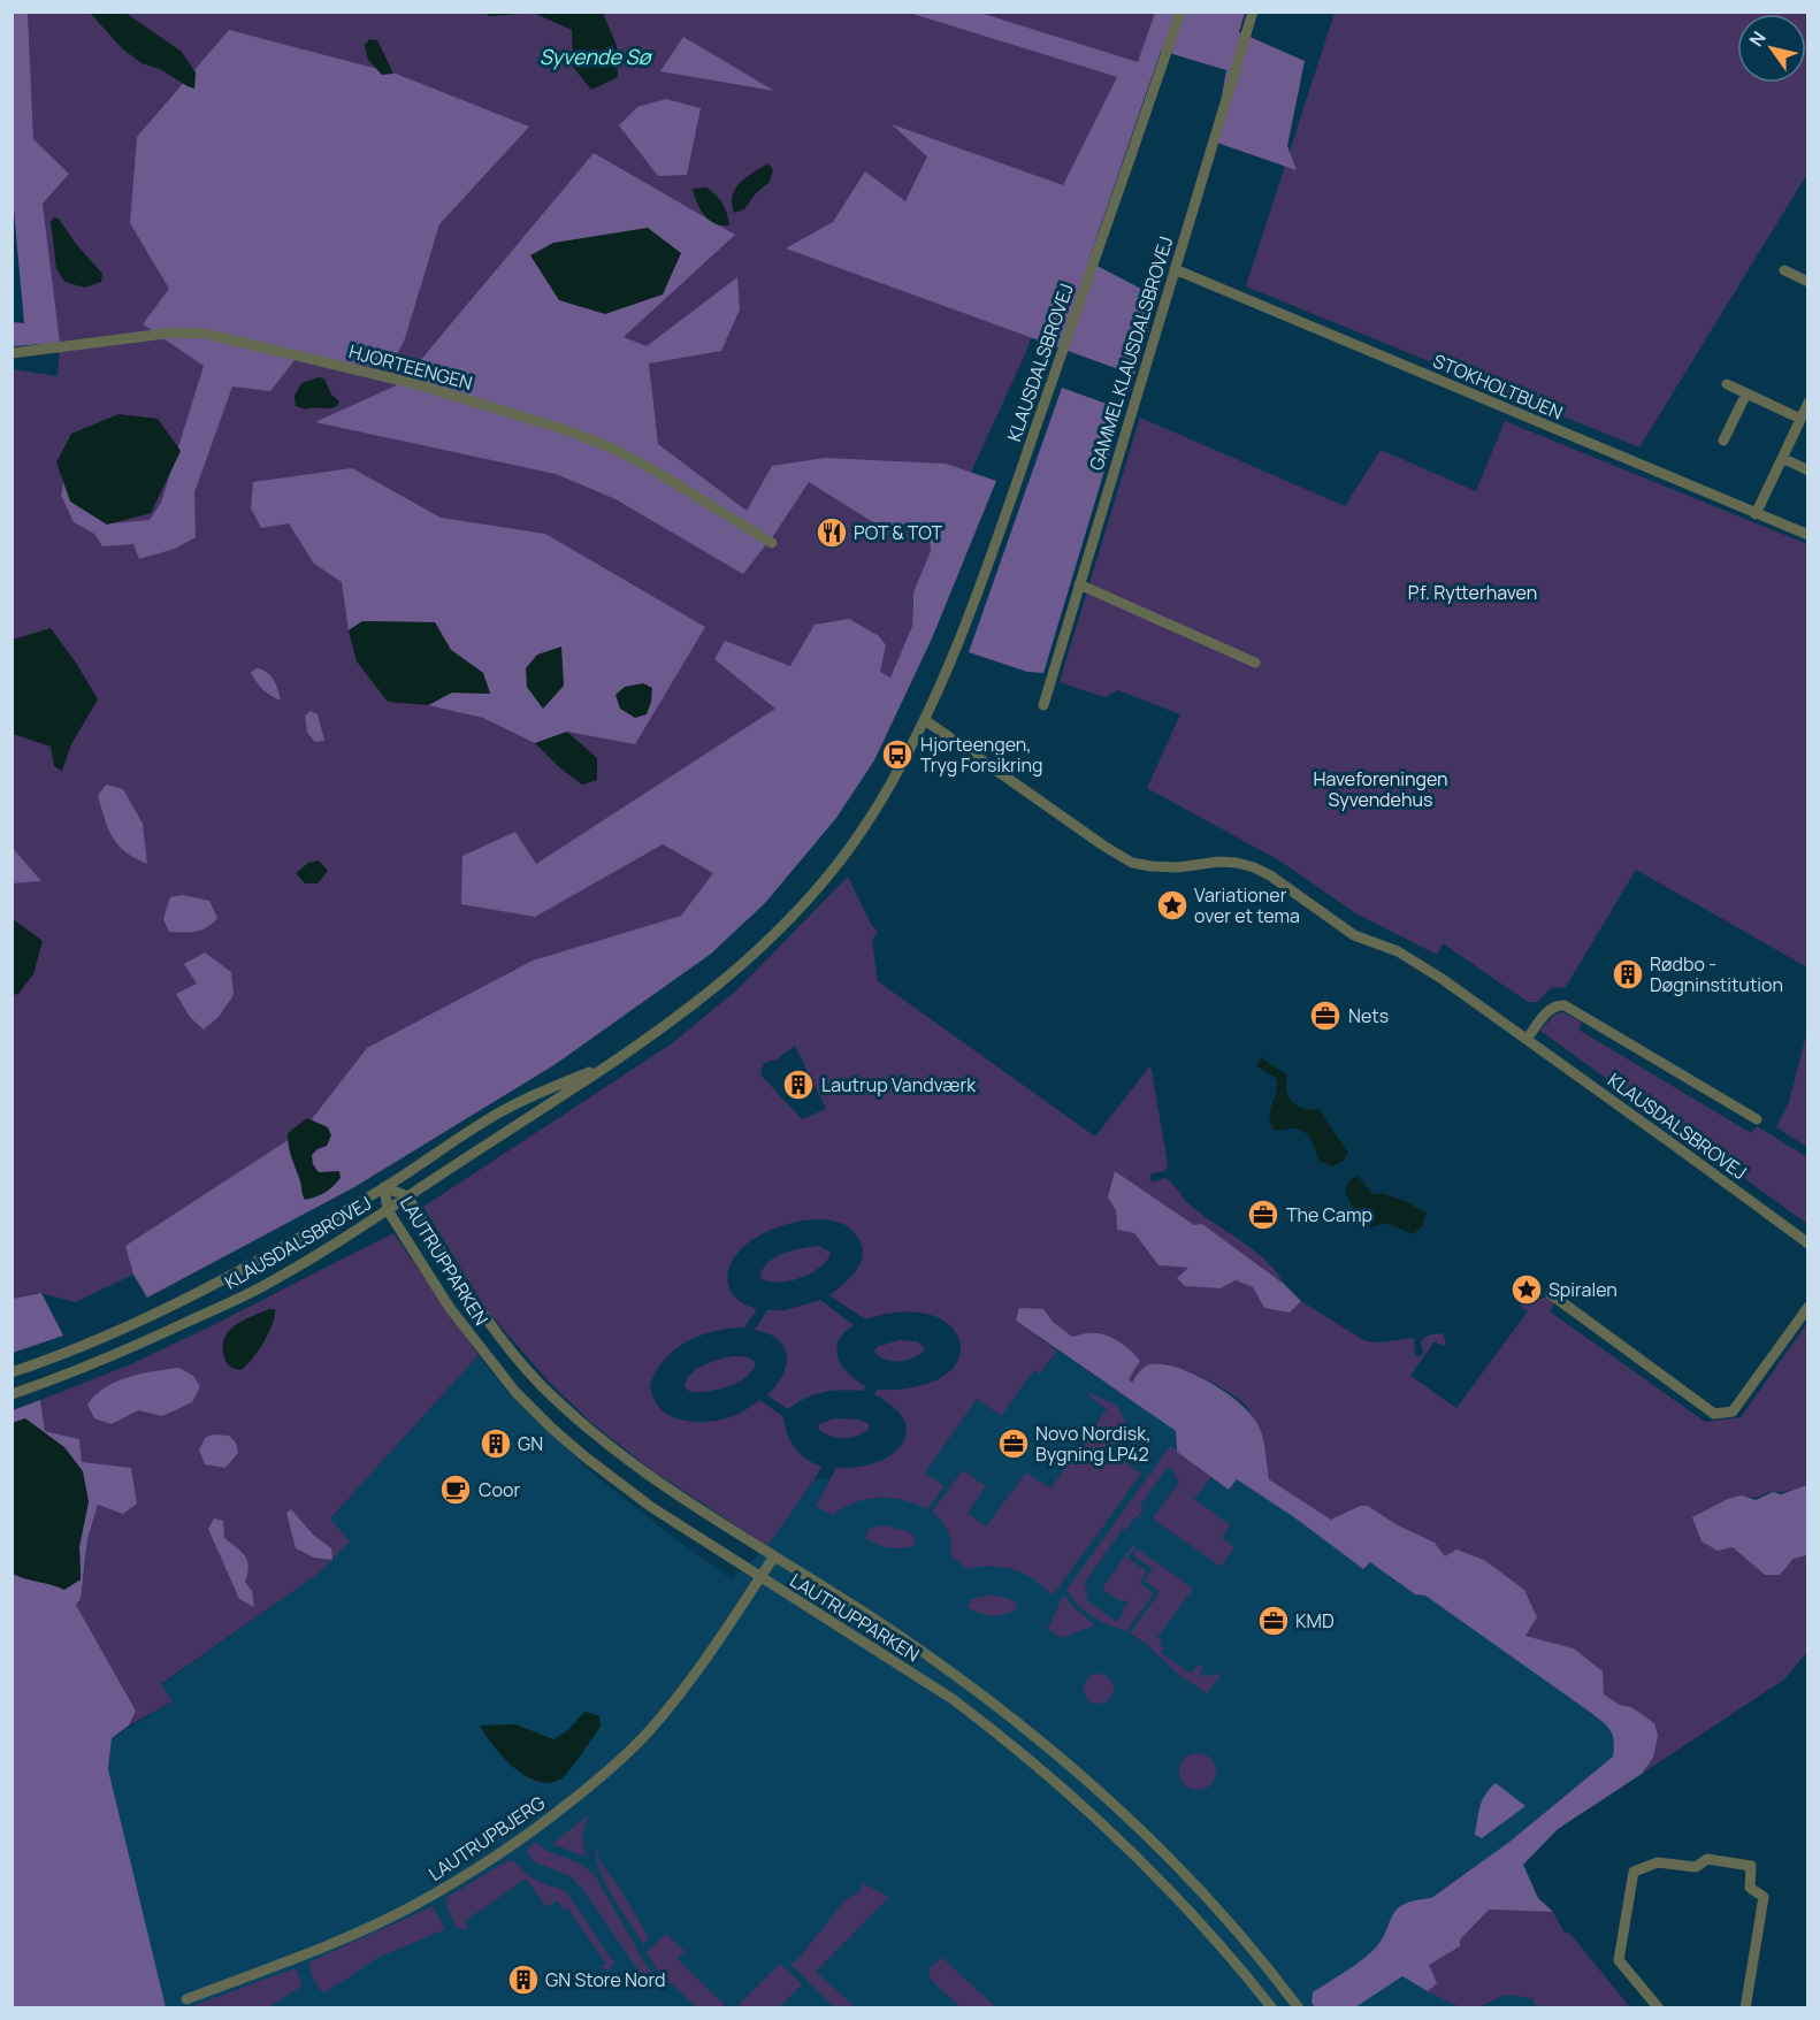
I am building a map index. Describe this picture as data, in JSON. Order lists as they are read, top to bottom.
{
  "streets": {
    "street": [
      "GAMMEL KLAUSDALSBROVEJ",
      "KLAUSDALSBROVEJ",
      "HJORTEENGEN",
      "STOKHOLTBUEN",
      "LAUTRUPPARKEN",
      "LAUTRUPBJERG"
    ]
  },
  "crossings": [
    ["GAMMEL KLAUSDALSBROVEJ", "STOKHOLTBUEN"],
    ["KLAUSDALSBROVEJ", "LAUTRUPPARKEN"],
    ["LAUTRUPPARKEN", "LAUTRUPBJERG"]
  ],
  "water": ["Syvende Sø"],
  "parks": ["Pf. Rytterhaven", "Haveforeningen Syvendehus"],
  "places": {
    "restaurant": ["POT & TOT"],
    "bus stop": ["Hjorteengen, Tryg Forsikring"],
    "place": ["Variationer over et tema", "Spiralen"],
    "building": [
      "Rødbo - Døgninstitution",
      "Lautrup Vandværk",
      "GN",
      "GN Store Nord"
    ],
    "office": [
      "Nets",
      "The Camp",
      "Novo Nordisk, Bygning LP42",
      "KMD"
    ],
    "cafe": ["Coor"]
  },
  "north": "top left"
}
